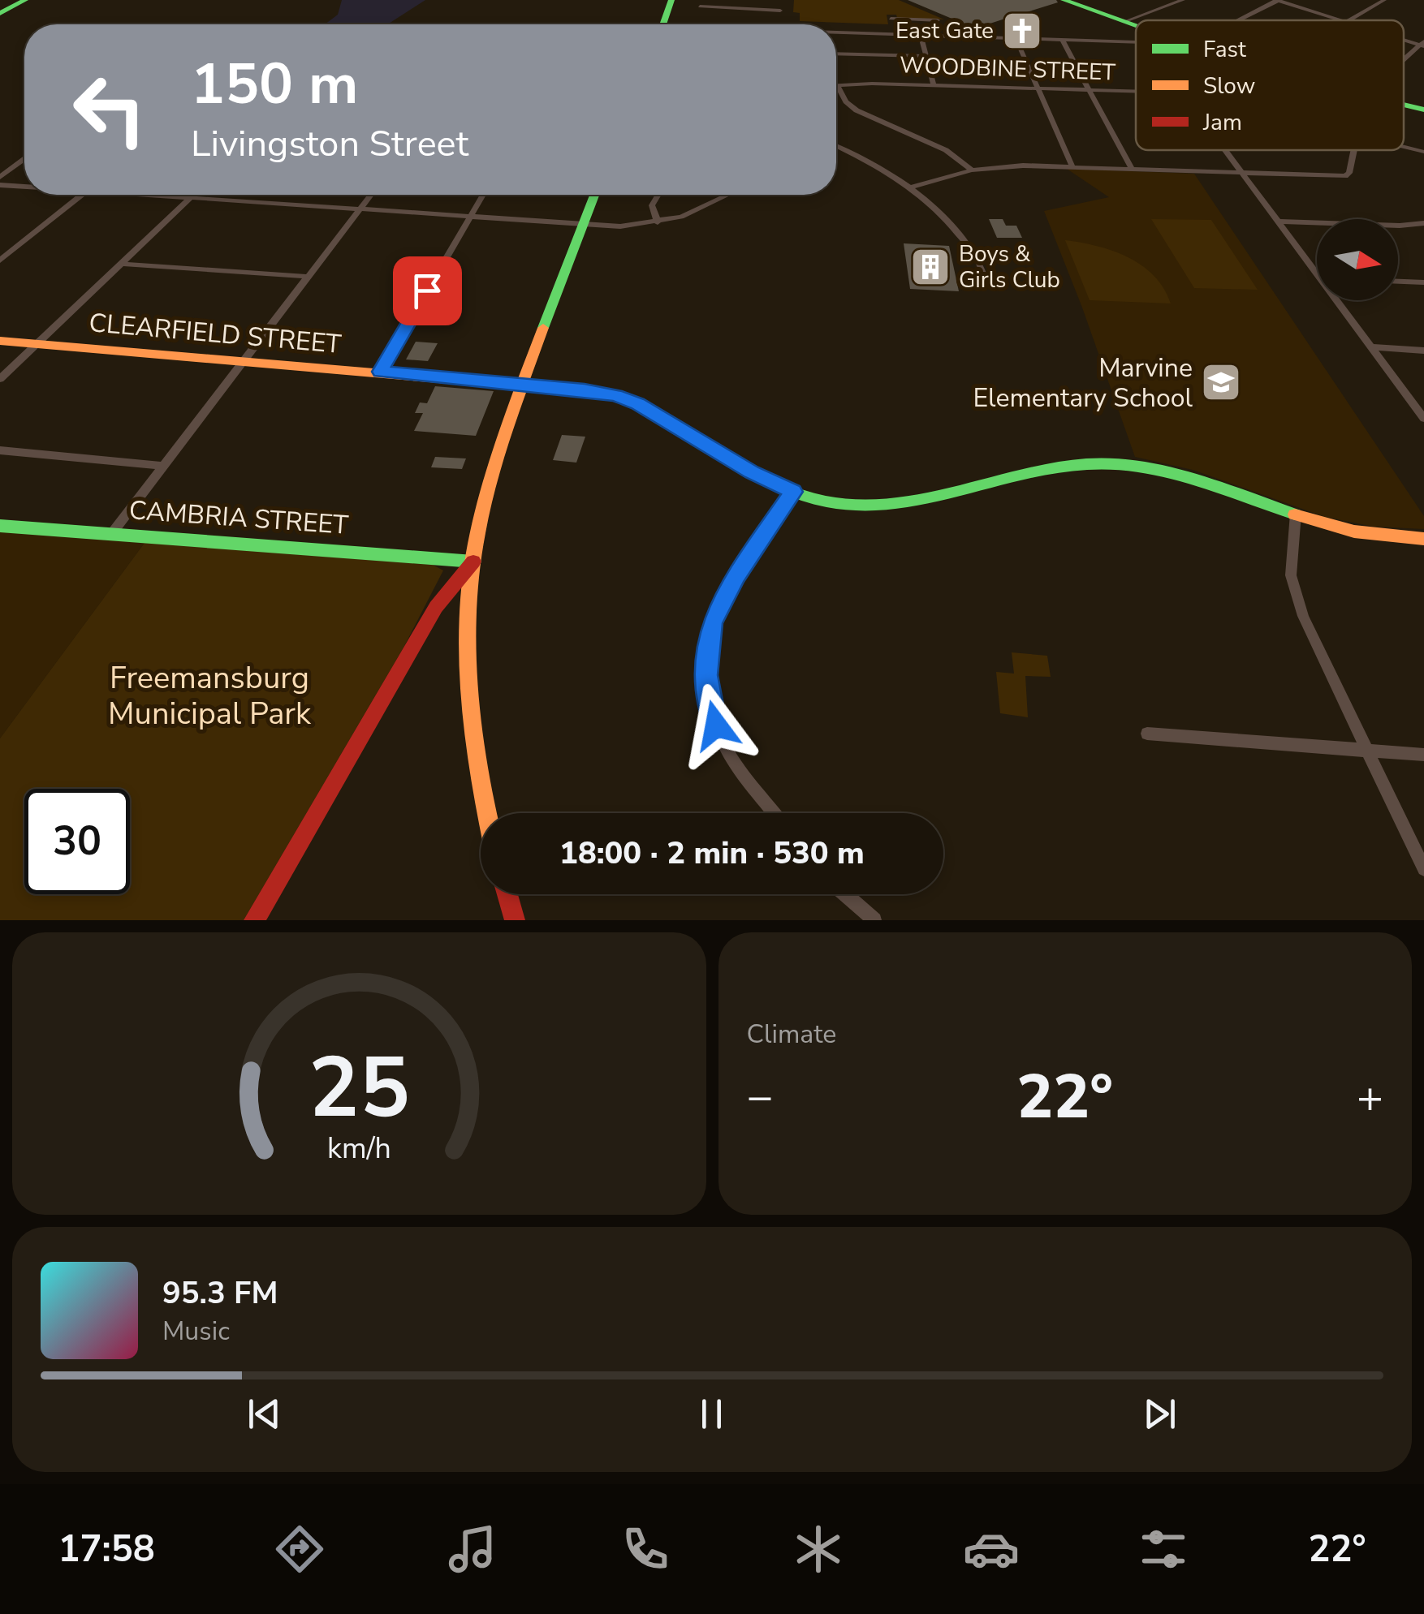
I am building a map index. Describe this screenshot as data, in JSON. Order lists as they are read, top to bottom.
{
  "streets": {
    "street": ["WOODBINE STREET", "CLEARFIELD STREET", "CAMBRIA STREET"]
  },
  "parks": ["Freemansburg Municipal Park"],
  "places": {
    "church": ["East Gate"],
    "building": ["Boys & Girls Club"],
    "school or university": ["Marvine Elementary School"]
  },
  "legend": ["Fast", "Slow", "Jam"],
  "north": "right",
  "page": {
    "turn": ["150 m", "Livingston Street"],
    "limit": "30",
    "trip": "18:00 · 2 min · 530 m",
    "tile": "Climate",
    "heat": ["−", "22°", "+"],
    "song": ["95.3 FM", "Music"],
    "tabs": ["17:58", "22°"],
    "gauge": ["25", "km/h"]
  }
}
